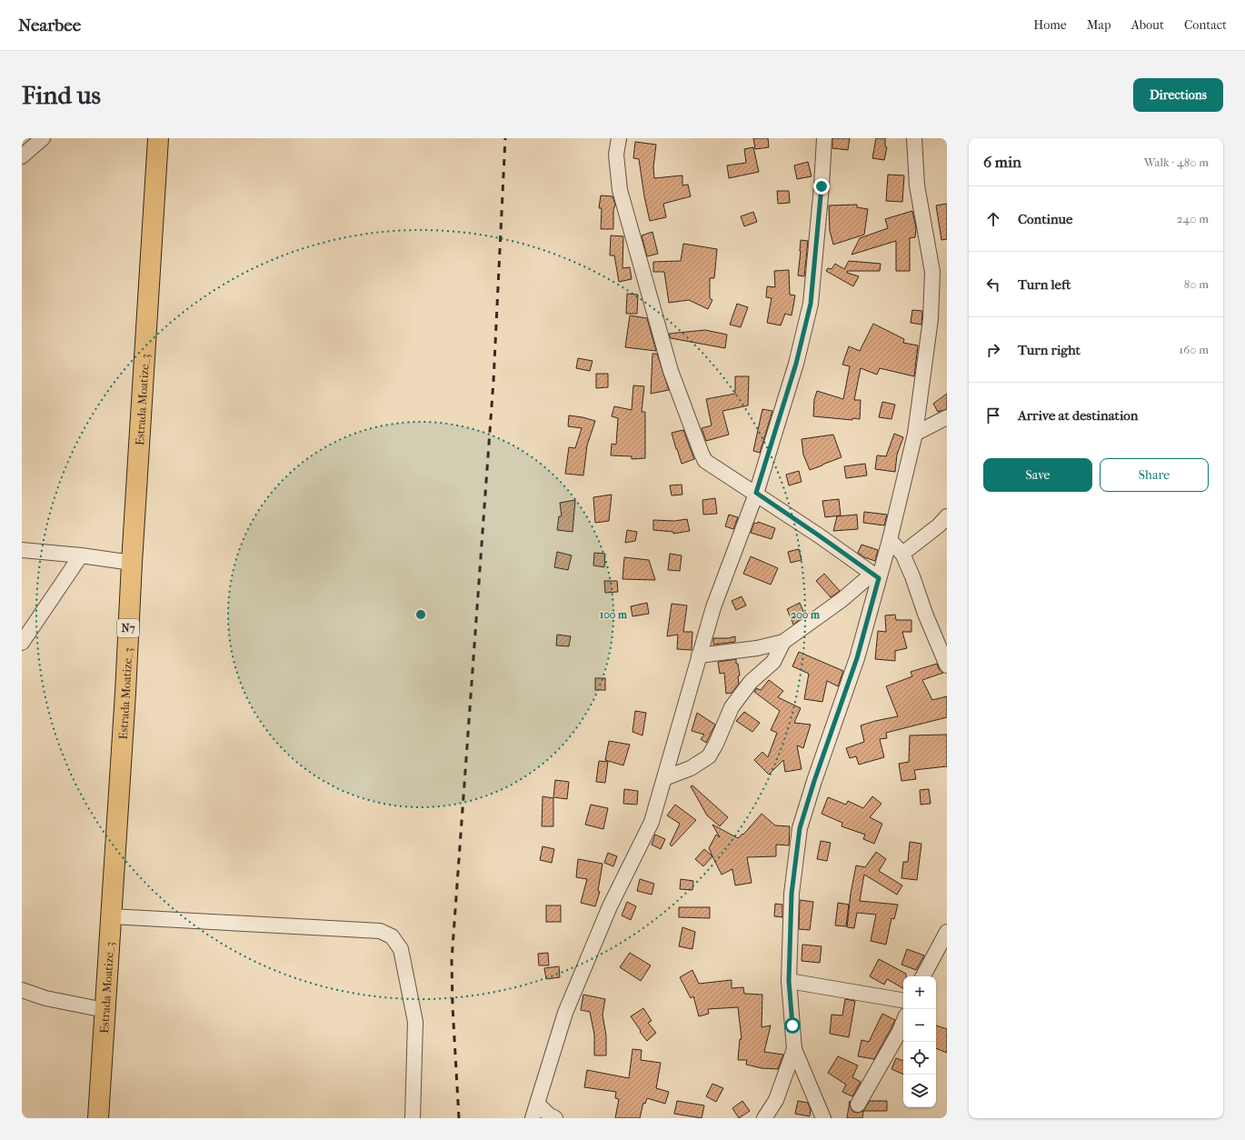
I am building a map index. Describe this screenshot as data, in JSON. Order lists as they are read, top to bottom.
{
  "streets": {
    "highway": ["Estrada Moatize_3", "N7"]
  },
  "page": {
    "header": "Nearbee",
    "nav": [
      "Home",
      "Map",
      "About",
      "Contact"
    ],
    "buttons": [
      "Directions",
      ["Save", "Share"]
    ],
    "title": "Find us",
    "heading": ["6 min", "Walk · 480 m"],
    "list": [
      ["Continue", "240 m"],
      ["Turn left", "80 m"],
      ["Turn right", "160 m"],
      "Arrive at destination"
    ],
    "map_buttons": ["+", "−"]
  },
  "rings": ["100 m", "200 m"]
}
